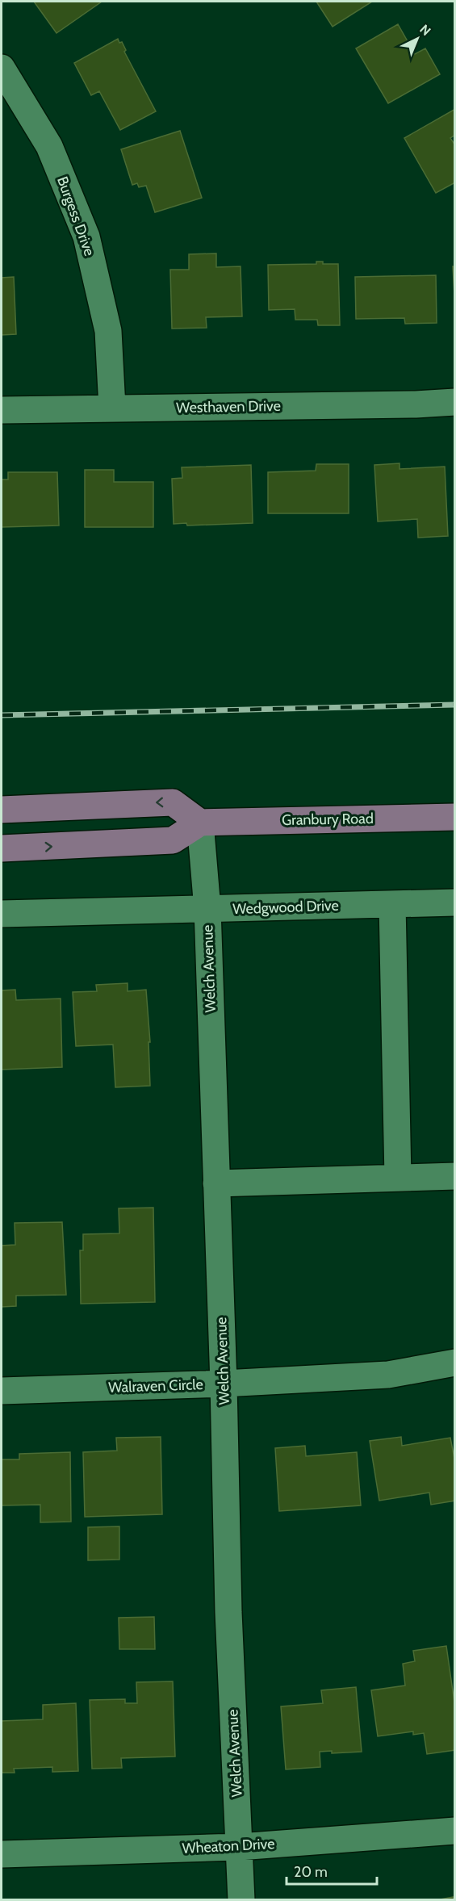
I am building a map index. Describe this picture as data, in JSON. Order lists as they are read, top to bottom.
{
  "streets": {
    "main road": ["Granbury Road"],
    "street": [
      "Burgess Drive",
      "Westhaven Drive",
      "Wedgwood Drive",
      "Welch Avenue",
      "Walraven Circle",
      "Wheaton Drive"
    ]
  },
  "crossings": [
    ["Burgess Drive", "Westhaven Drive"],
    ["Granbury Road", "Welch Avenue"],
    ["Wedgwood Drive", "Welch Avenue"],
    ["Welch Avenue", "Walraven Circle"],
    ["Welch Avenue", "Wheaton Drive"]
  ],
  "scale_bar": "20 m",
  "north": "top right"
}
